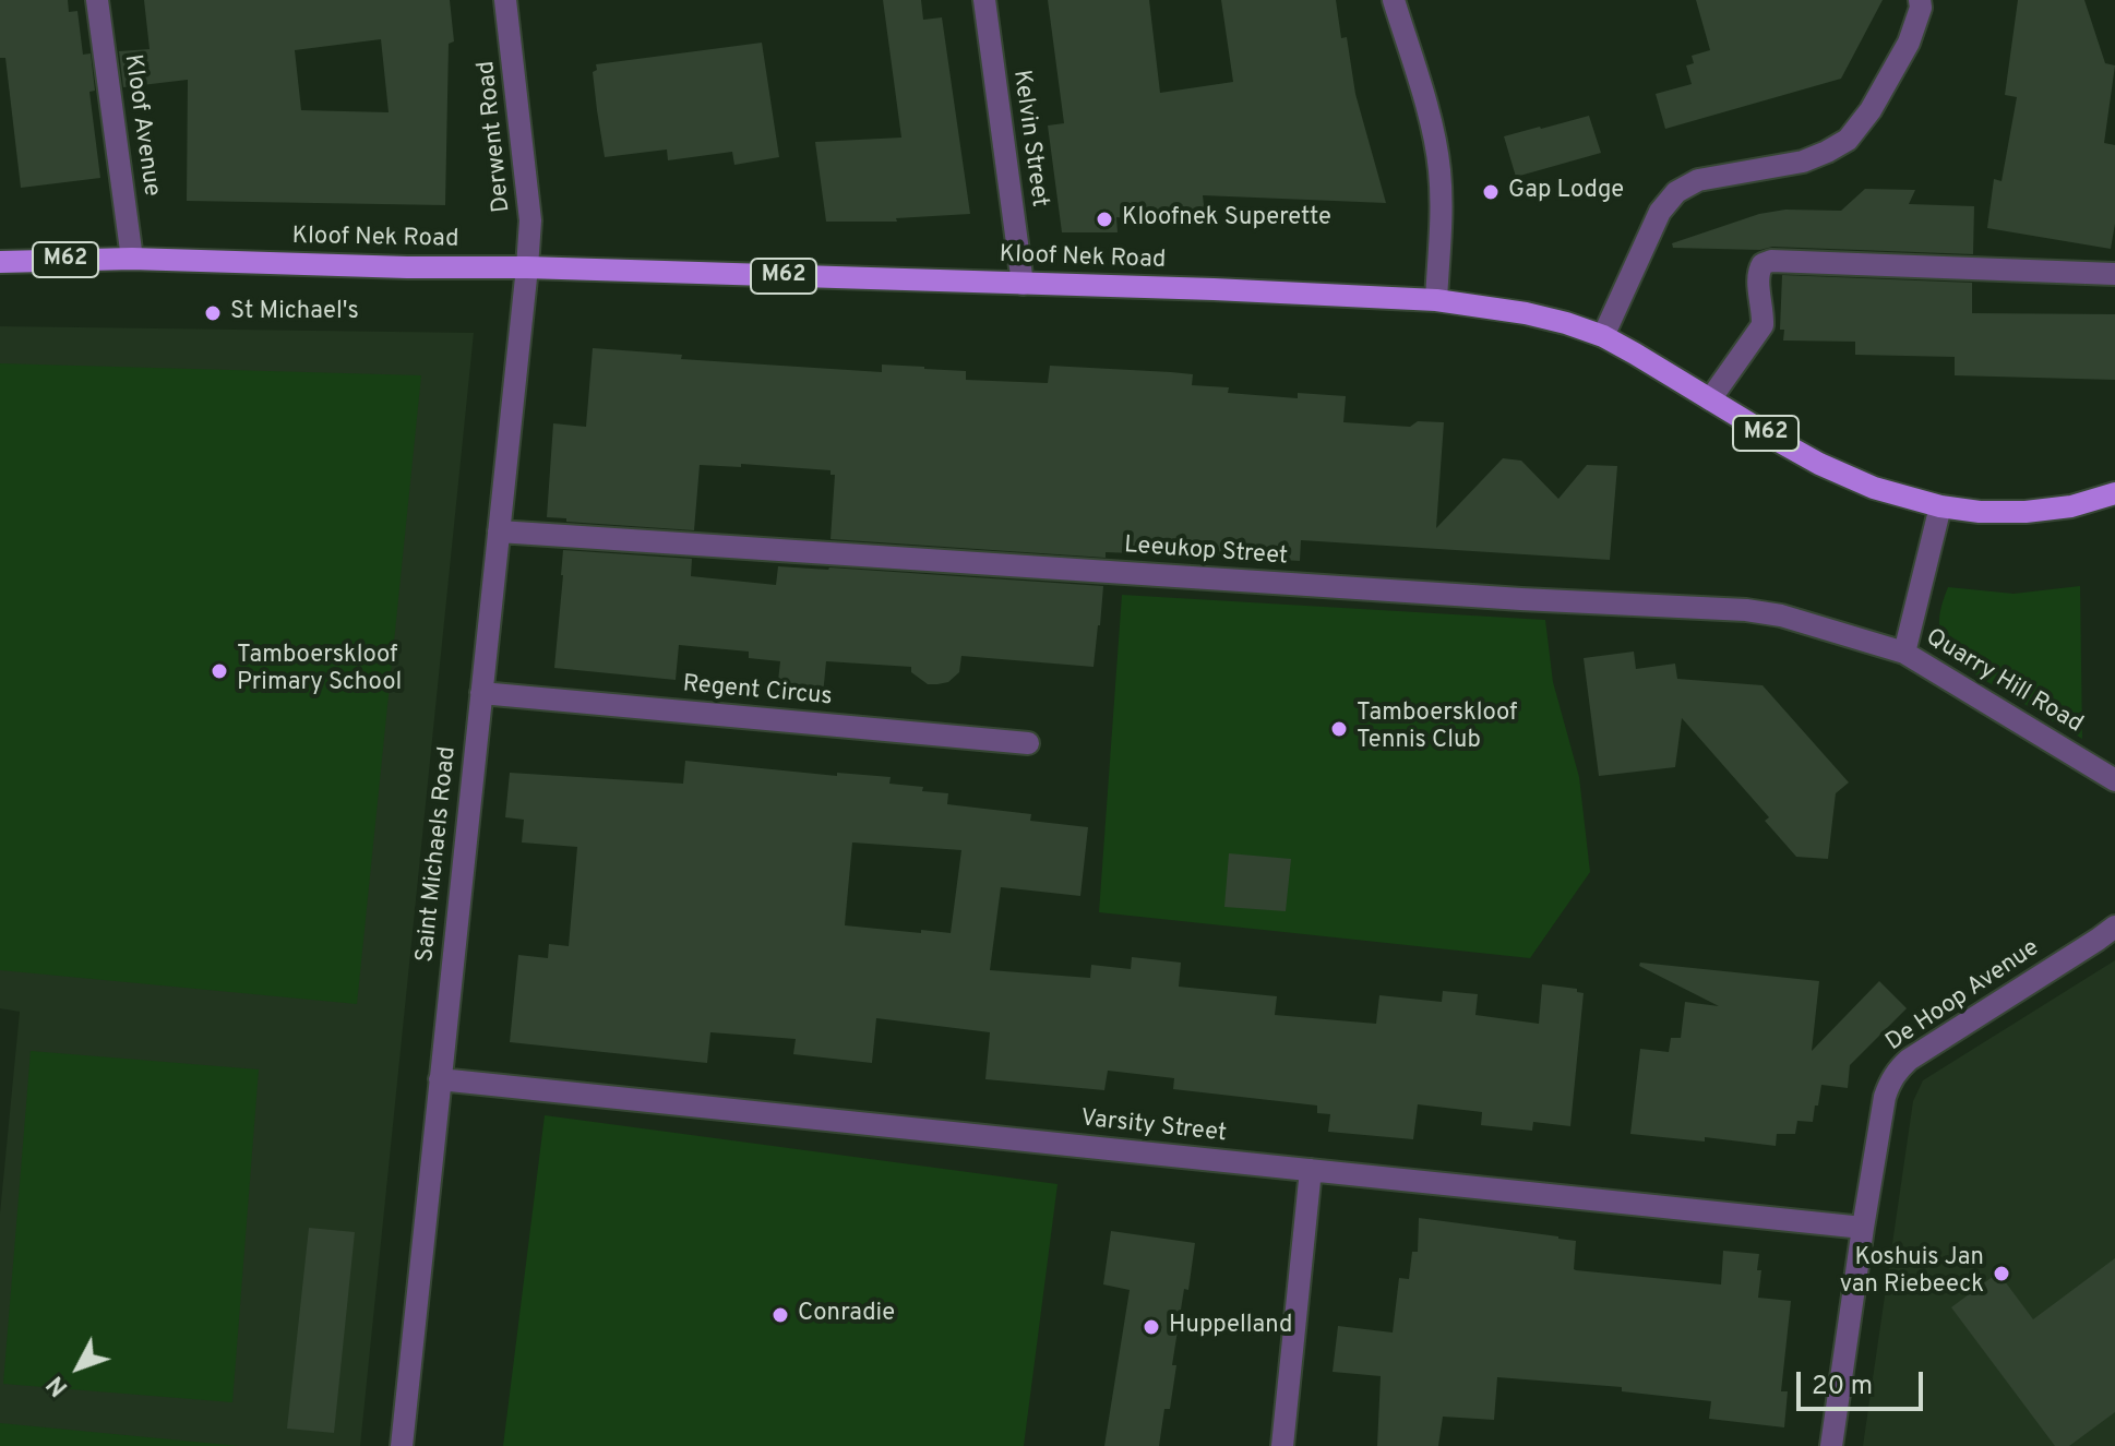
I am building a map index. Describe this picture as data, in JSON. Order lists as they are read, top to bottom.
{
  "streets": {
    "main road": ["Kloof Nek Road", "M62"],
    "street": [
      "Kloof Avenue",
      "Derwent Road",
      "Kelvin Street",
      "Leeukop Street",
      "Quarry Hill Road",
      "Regent Circus",
      "Saint Michaels Road",
      "De Hoop Avenue",
      "Varsity Street"
    ]
  },
  "crossings": [
    ["Kloof Avenue", "Kloof Nek Road"],
    ["Derwent Road", "Kloof Nek Road"],
    ["Derwent Road", "Saint Michaels Road"],
    ["Kelvin Street", "Kloof Nek Road"],
    ["Kloof Nek Road", "Quarry Hill Road"],
    ["Kloof Nek Road", "Saint Michaels Road"],
    ["Leeukop Street", "Quarry Hill Road"],
    ["Leeukop Street", "Saint Michaels Road"],
    ["Regent Circus", "Saint Michaels Road"],
    ["Saint Michaels Road", "Varsity Street"],
    ["De Hoop Avenue", "Varsity Street"]
  ],
  "places": [
    "Gap Lodge",
    "Kloofnek Superette",
    "St Michael's",
    "Tamboerskloof Primary School",
    "Tamboerskloof Tennis Club",
    "Koshuis Jan van Riebeeck",
    "Conradie",
    "Huppelland"
  ],
  "scale_bar": "20 m",
  "north": "bottom left"
}
